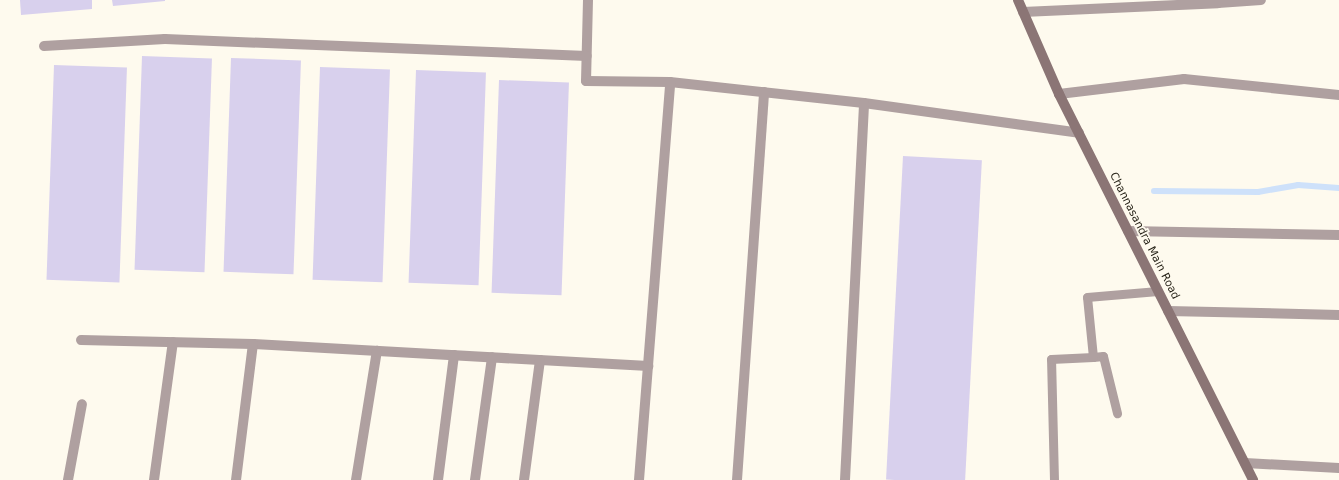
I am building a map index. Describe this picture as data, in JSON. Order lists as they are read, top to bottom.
{
  "streets": {
    "street": ["Channasandra Main Road"]
  }
}
